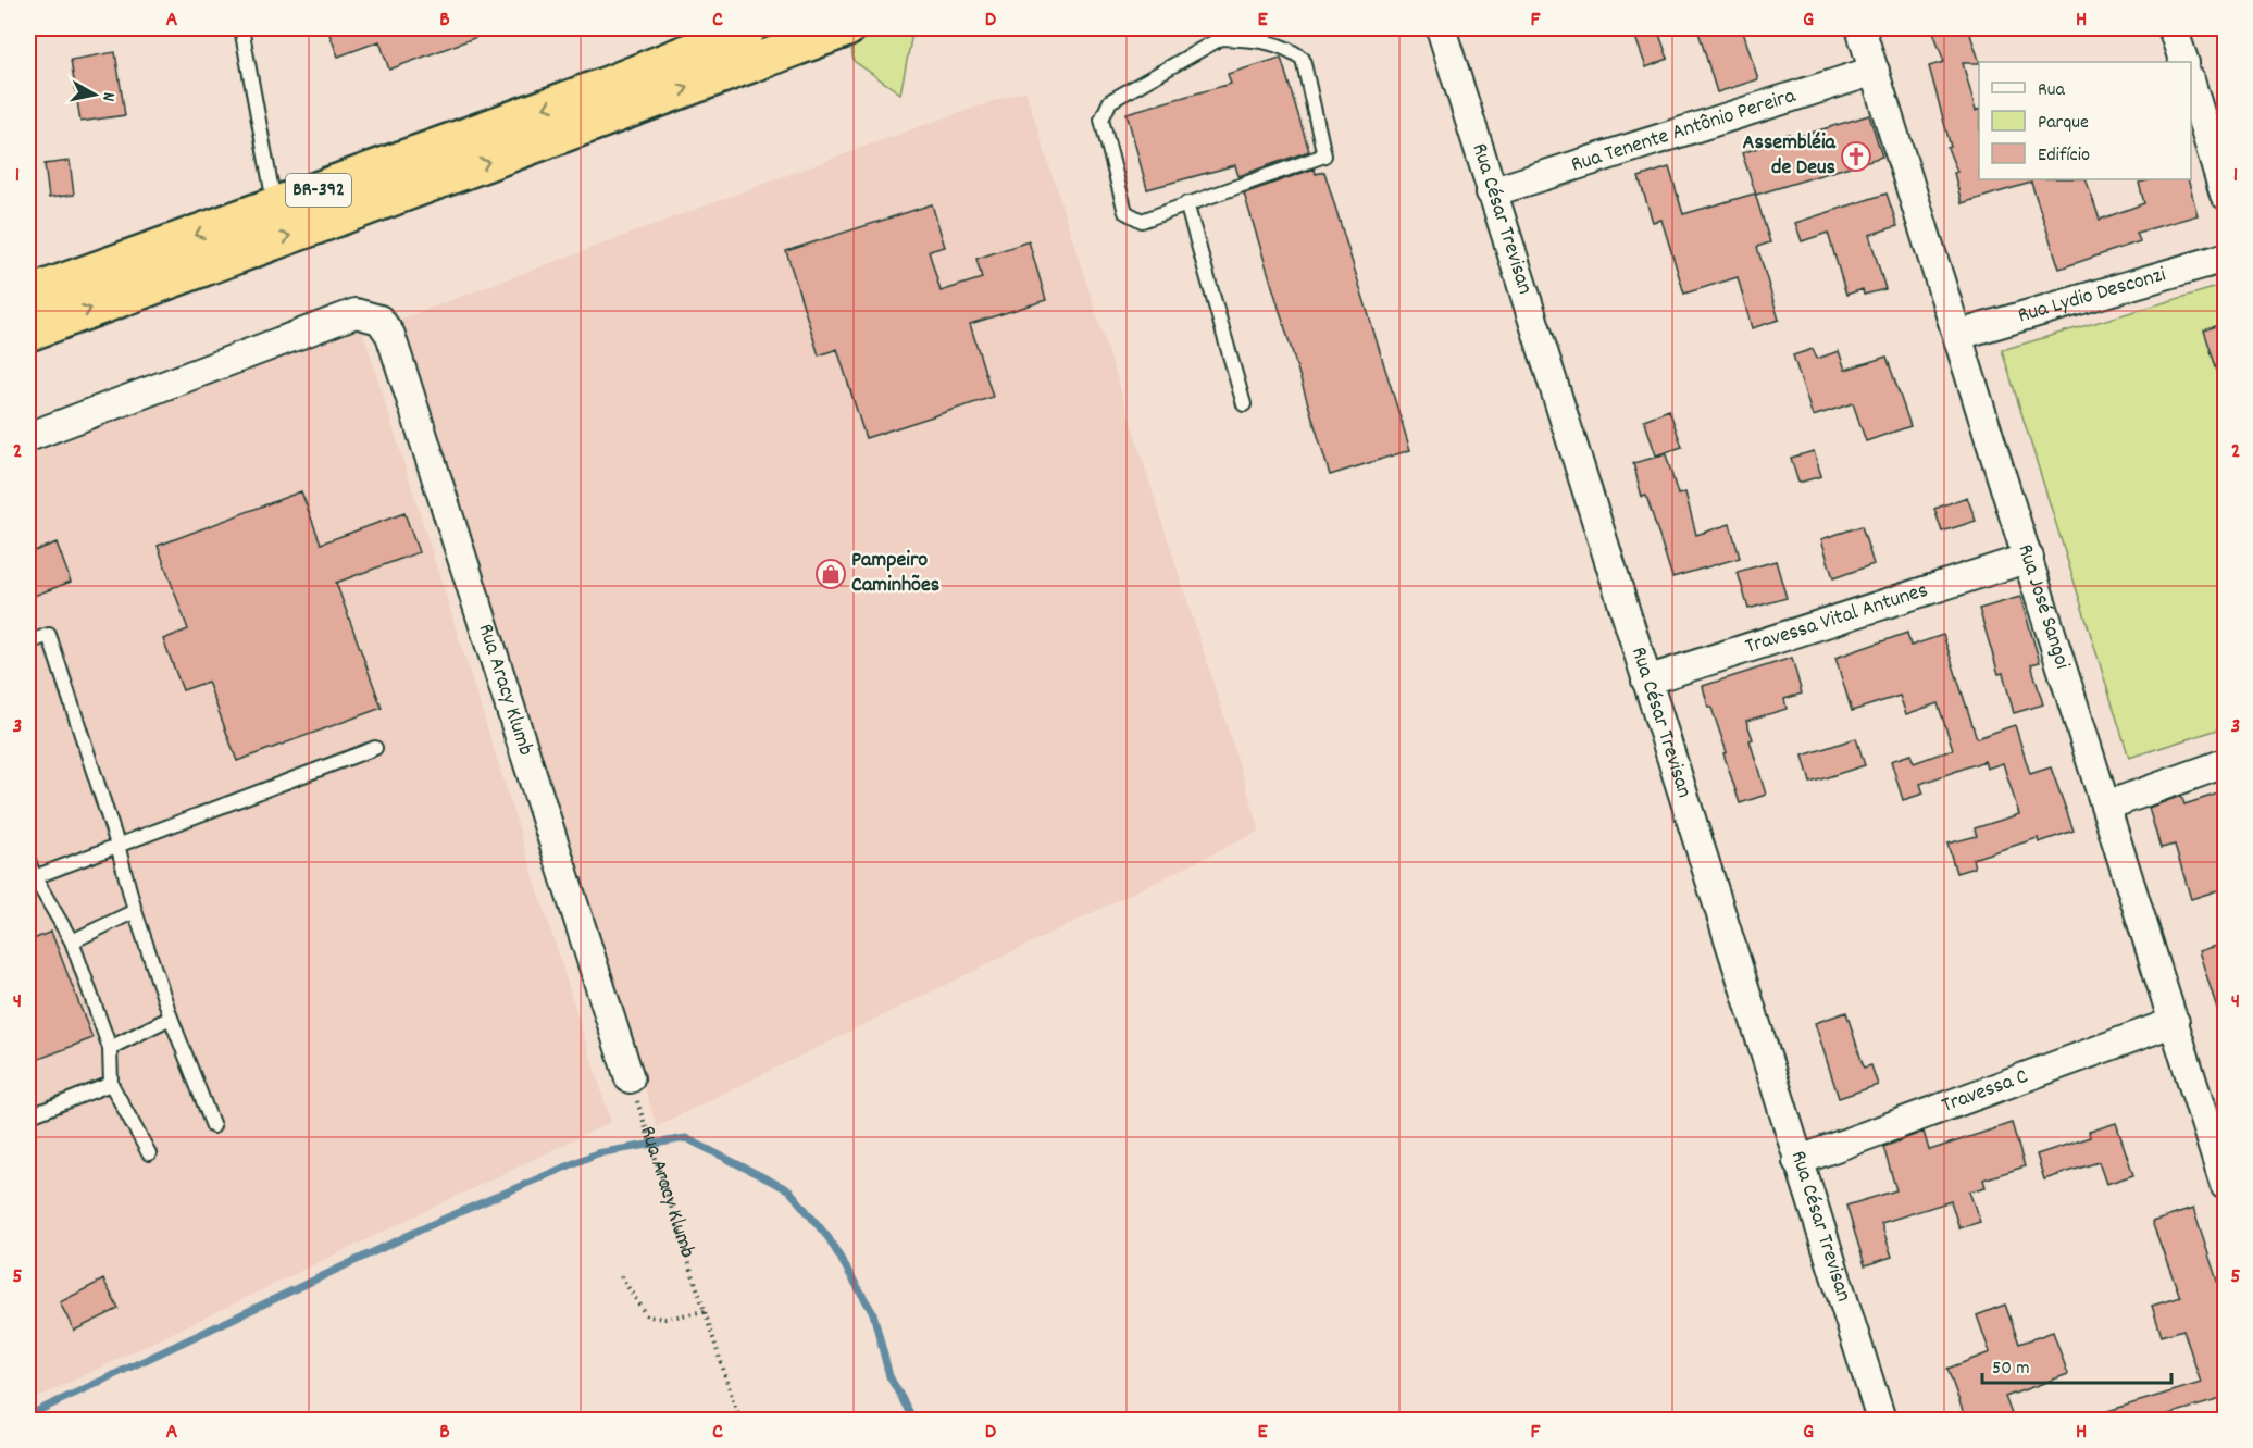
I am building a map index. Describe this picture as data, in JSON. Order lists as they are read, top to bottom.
{
  "streets": {
    "highway": ["BR-392"],
    "street": [
      "Rua Tenente Antônio Pereira",
      "Rua César Trevisan",
      "Rua Lydio Desconzi",
      "Rua José Sangoi",
      "Travessa Vital Antunes",
      "Rua Aracy Klumb",
      "Travessa C"
    ]
  },
  "crossings": [
    ["Rua Tenente Antônio Pereira", "Rua César Trevisan"],
    ["Rua Tenente Antônio Pereira", "Rua José Sangoi"],
    ["Rua César Trevisan", "Travessa Vital Antunes"],
    ["Rua César Trevisan", "Travessa C"],
    ["Rua Lydio Desconzi", "Rua José Sangoi"],
    ["Rua José Sangoi", "Travessa Vital Antunes"],
    ["Rua José Sangoi", "Travessa C"]
  ],
  "places": {
    "church": ["Assembléia de Deus"],
    "shop": ["Pampeiro Caminhões"]
  },
  "legend": ["Rua", "Parque", "Edifício"],
  "scale_bar": "50 m",
  "north": "right",
  "grid": {
    "columns": [
      "A",
      "B",
      "C",
      "D",
      "E",
      "F",
      "G",
      "H"
    ],
    "rows": [
      "1",
      "2",
      "3",
      "4",
      "5"
    ]
  }
}
